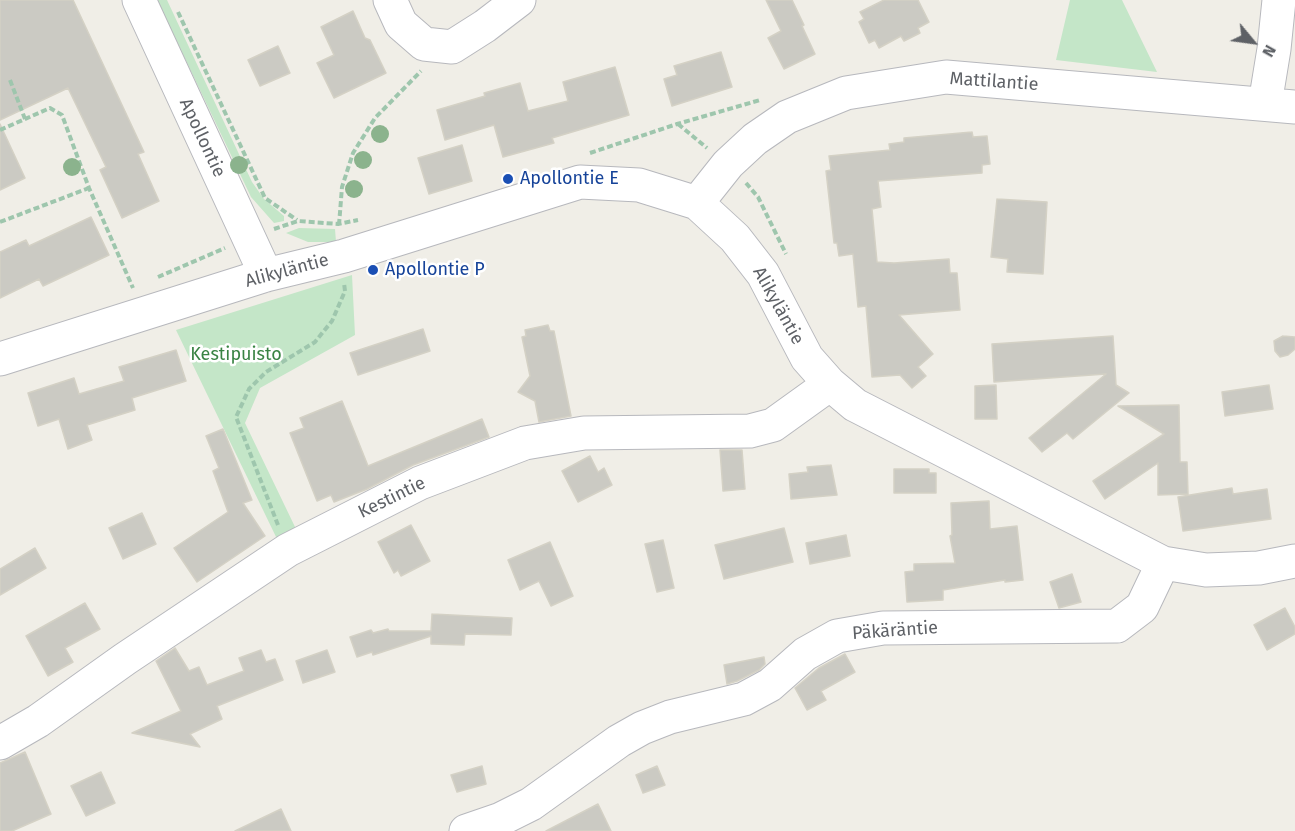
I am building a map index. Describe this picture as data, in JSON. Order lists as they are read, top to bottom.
{
  "streets": {
    "street": [
      "Mattilantie",
      "Apollontie",
      "Alikyläntie",
      "Kestintie",
      "Päkäräntie"
    ]
  },
  "crossings": [
    ["Mattilantie", "Alikyläntie"],
    ["Apollontie", "Alikyläntie"],
    ["Alikyläntie", "Kestintie"],
    ["Alikyläntie", "Päkäräntie"]
  ],
  "parks": ["Kestipuisto"],
  "places": ["Apollontie E", "Apollontie P"],
  "north": "bottom right"
}
